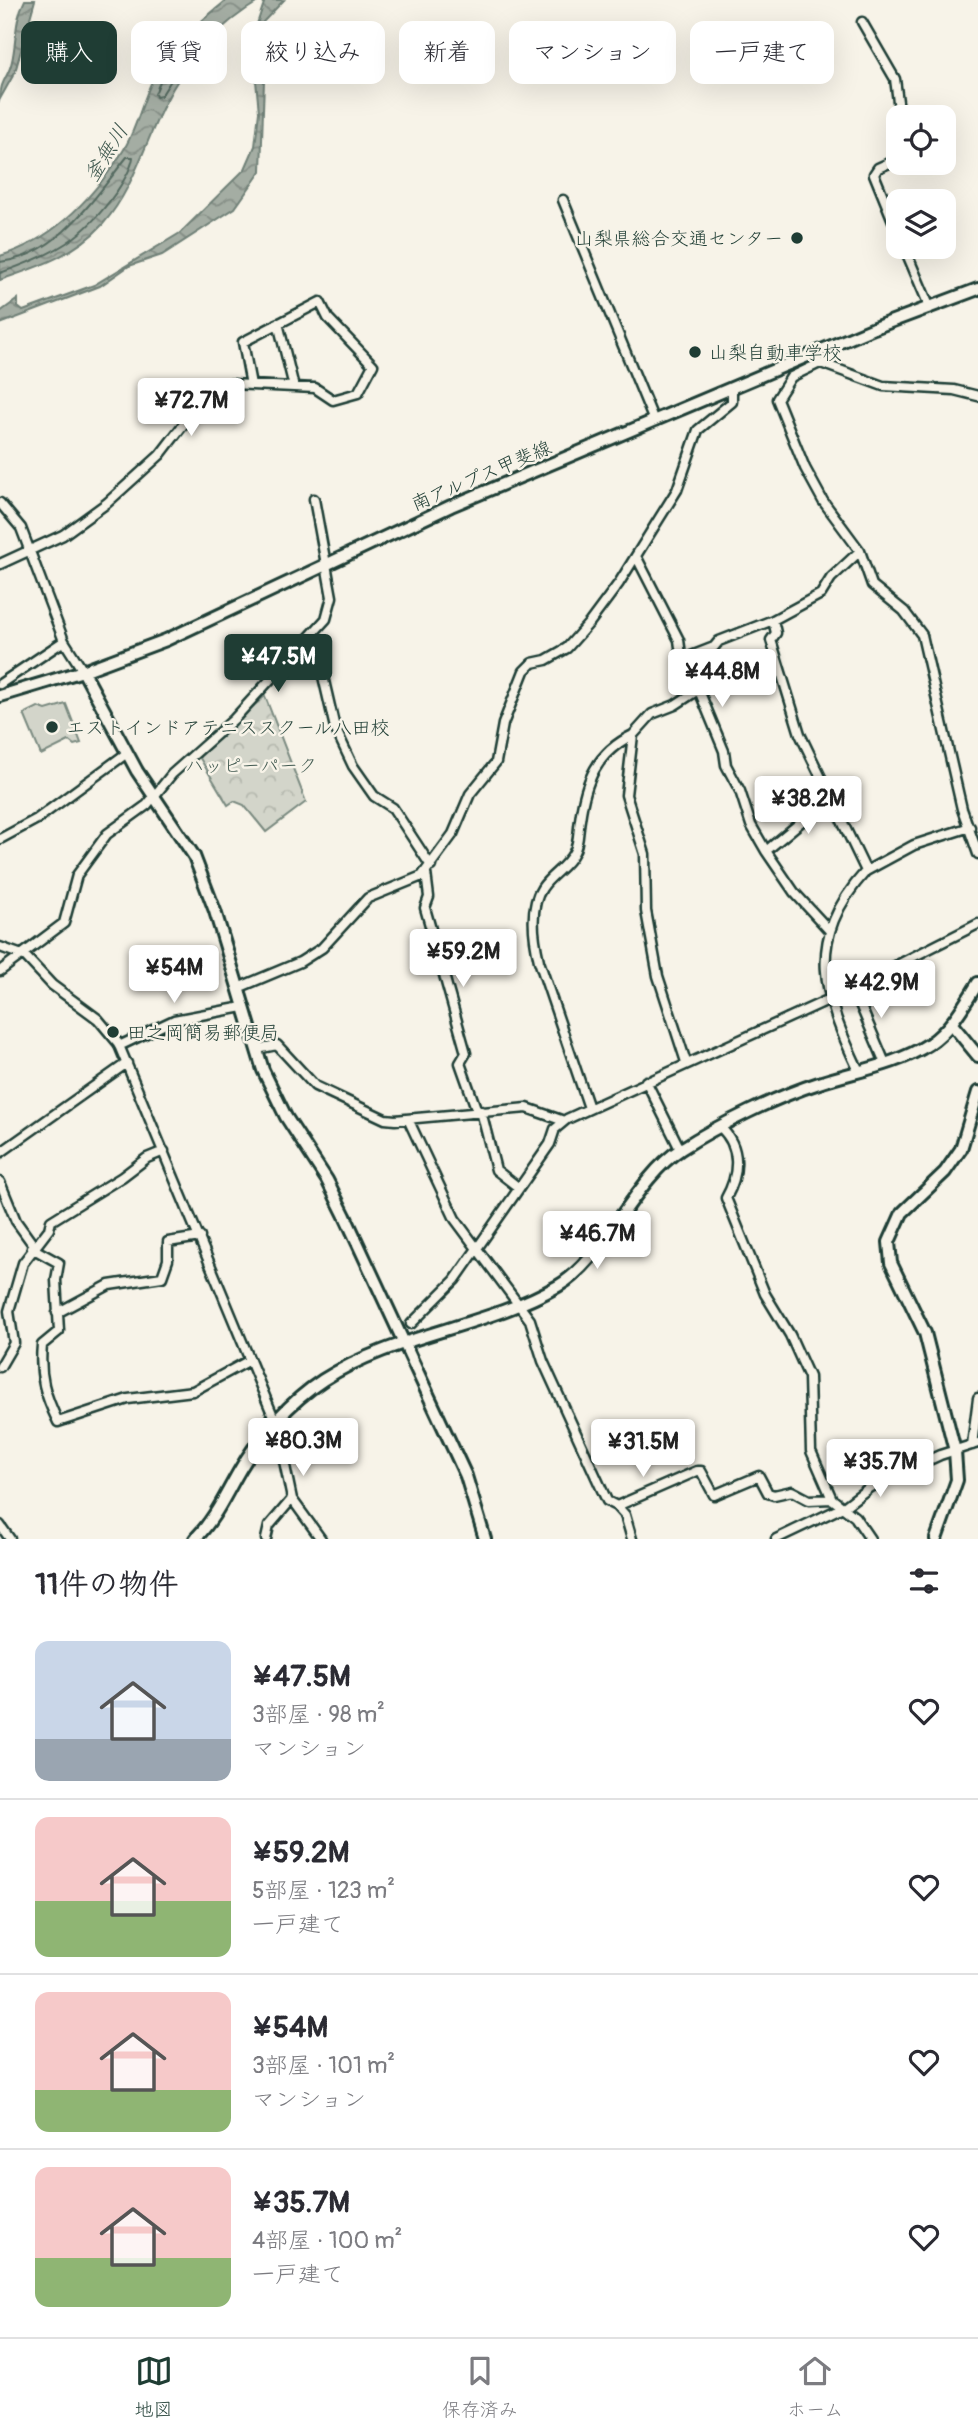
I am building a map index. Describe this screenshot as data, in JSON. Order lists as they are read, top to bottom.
{
  "streets": {
    "street": ["南アルプス甲斐線"]
  },
  "water": ["釜無川"],
  "parks": ["ハッピーパーク"],
  "places": [
    "山梨県総合交通センター",
    "山梨自動車学校",
    "エストインドアテニススクール八田校",
    "田之岡簡易郵便局"
  ],
  "page": {
    "chip": [
      "購入",
      "賃貸",
      "絞り込み",
      "新着",
      "マンション",
      "一戸建て"
    ],
    "price": [
      "¥72.7M",
      "¥47.5M",
      "¥44.8M",
      "¥38.2M",
      "¥59.2M",
      "¥54M",
      "¥42.9M",
      "¥46.7M",
      "¥80.3M",
      "¥31.5M",
      "¥35.7M"
    ],
    "heading": "11件の物件",
    "list": [
      {
        "name": "¥47.5M",
        "note": "3部屋 · 98 m² · マンション"
      },
      {
        "name": "¥59.2M",
        "note": "5部屋 · 123 m² · 一戸建て"
      },
      {
        "name": "¥54M",
        "note": "3部屋 · 101 m² · マンション"
      },
      {
        "name": "¥35.7M",
        "note": "4部屋 · 100 m² · 一戸建て"
      }
    ],
    "tabs": ["地図", "保存済み", "ホーム"]
  }
}
